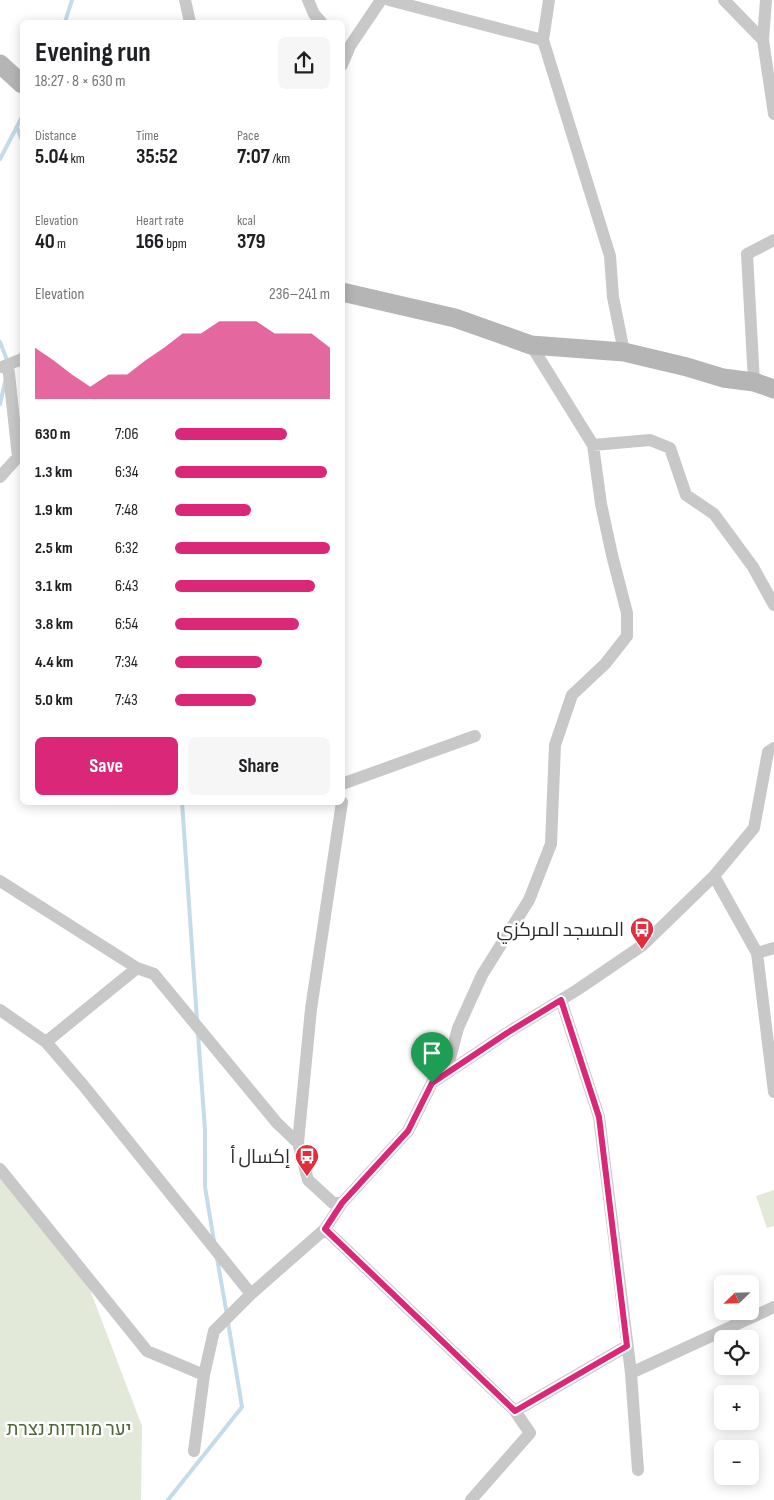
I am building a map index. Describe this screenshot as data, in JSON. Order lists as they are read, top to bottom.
{
  "parks": ["יער מורדות נצרת"],
  "places": {
    "bus stop": ["المسجد المركزي", "إكسال أ"]
  },
  "north": "bottom left",
  "page": {
    "heading": ["Evening run", "18:27 · 8 × 630 m"],
    "stats": [
      ["Distance", "5.04 km"],
      ["Time", "35:52"],
      ["Pace", "7:07 /km"],
      ["Elevation", "40 m"],
      ["Heart rate", "166 bpm"],
      ["kcal", "379"]
    ],
    "chart": ["Elevation", "236–241 m"],
    "list": [
      {
        "name": "630 m",
        "note": "7:06"
      },
      {
        "name": "1.3 km",
        "note": "6:34"
      },
      {
        "name": "1.9 km",
        "note": "7:48"
      },
      {
        "name": "2.5 km",
        "note": "6:32"
      },
      {
        "name": "3.1 km",
        "note": "6:43"
      },
      {
        "name": "3.8 km",
        "note": "6:54"
      },
      {
        "name": "4.4 km",
        "note": "7:34"
      },
      {
        "name": "5.0 km",
        "note": "7:43"
      }
    ],
    "buttons": ["Save", "Share"],
    "map_buttons": ["+", "−"]
  }
}
